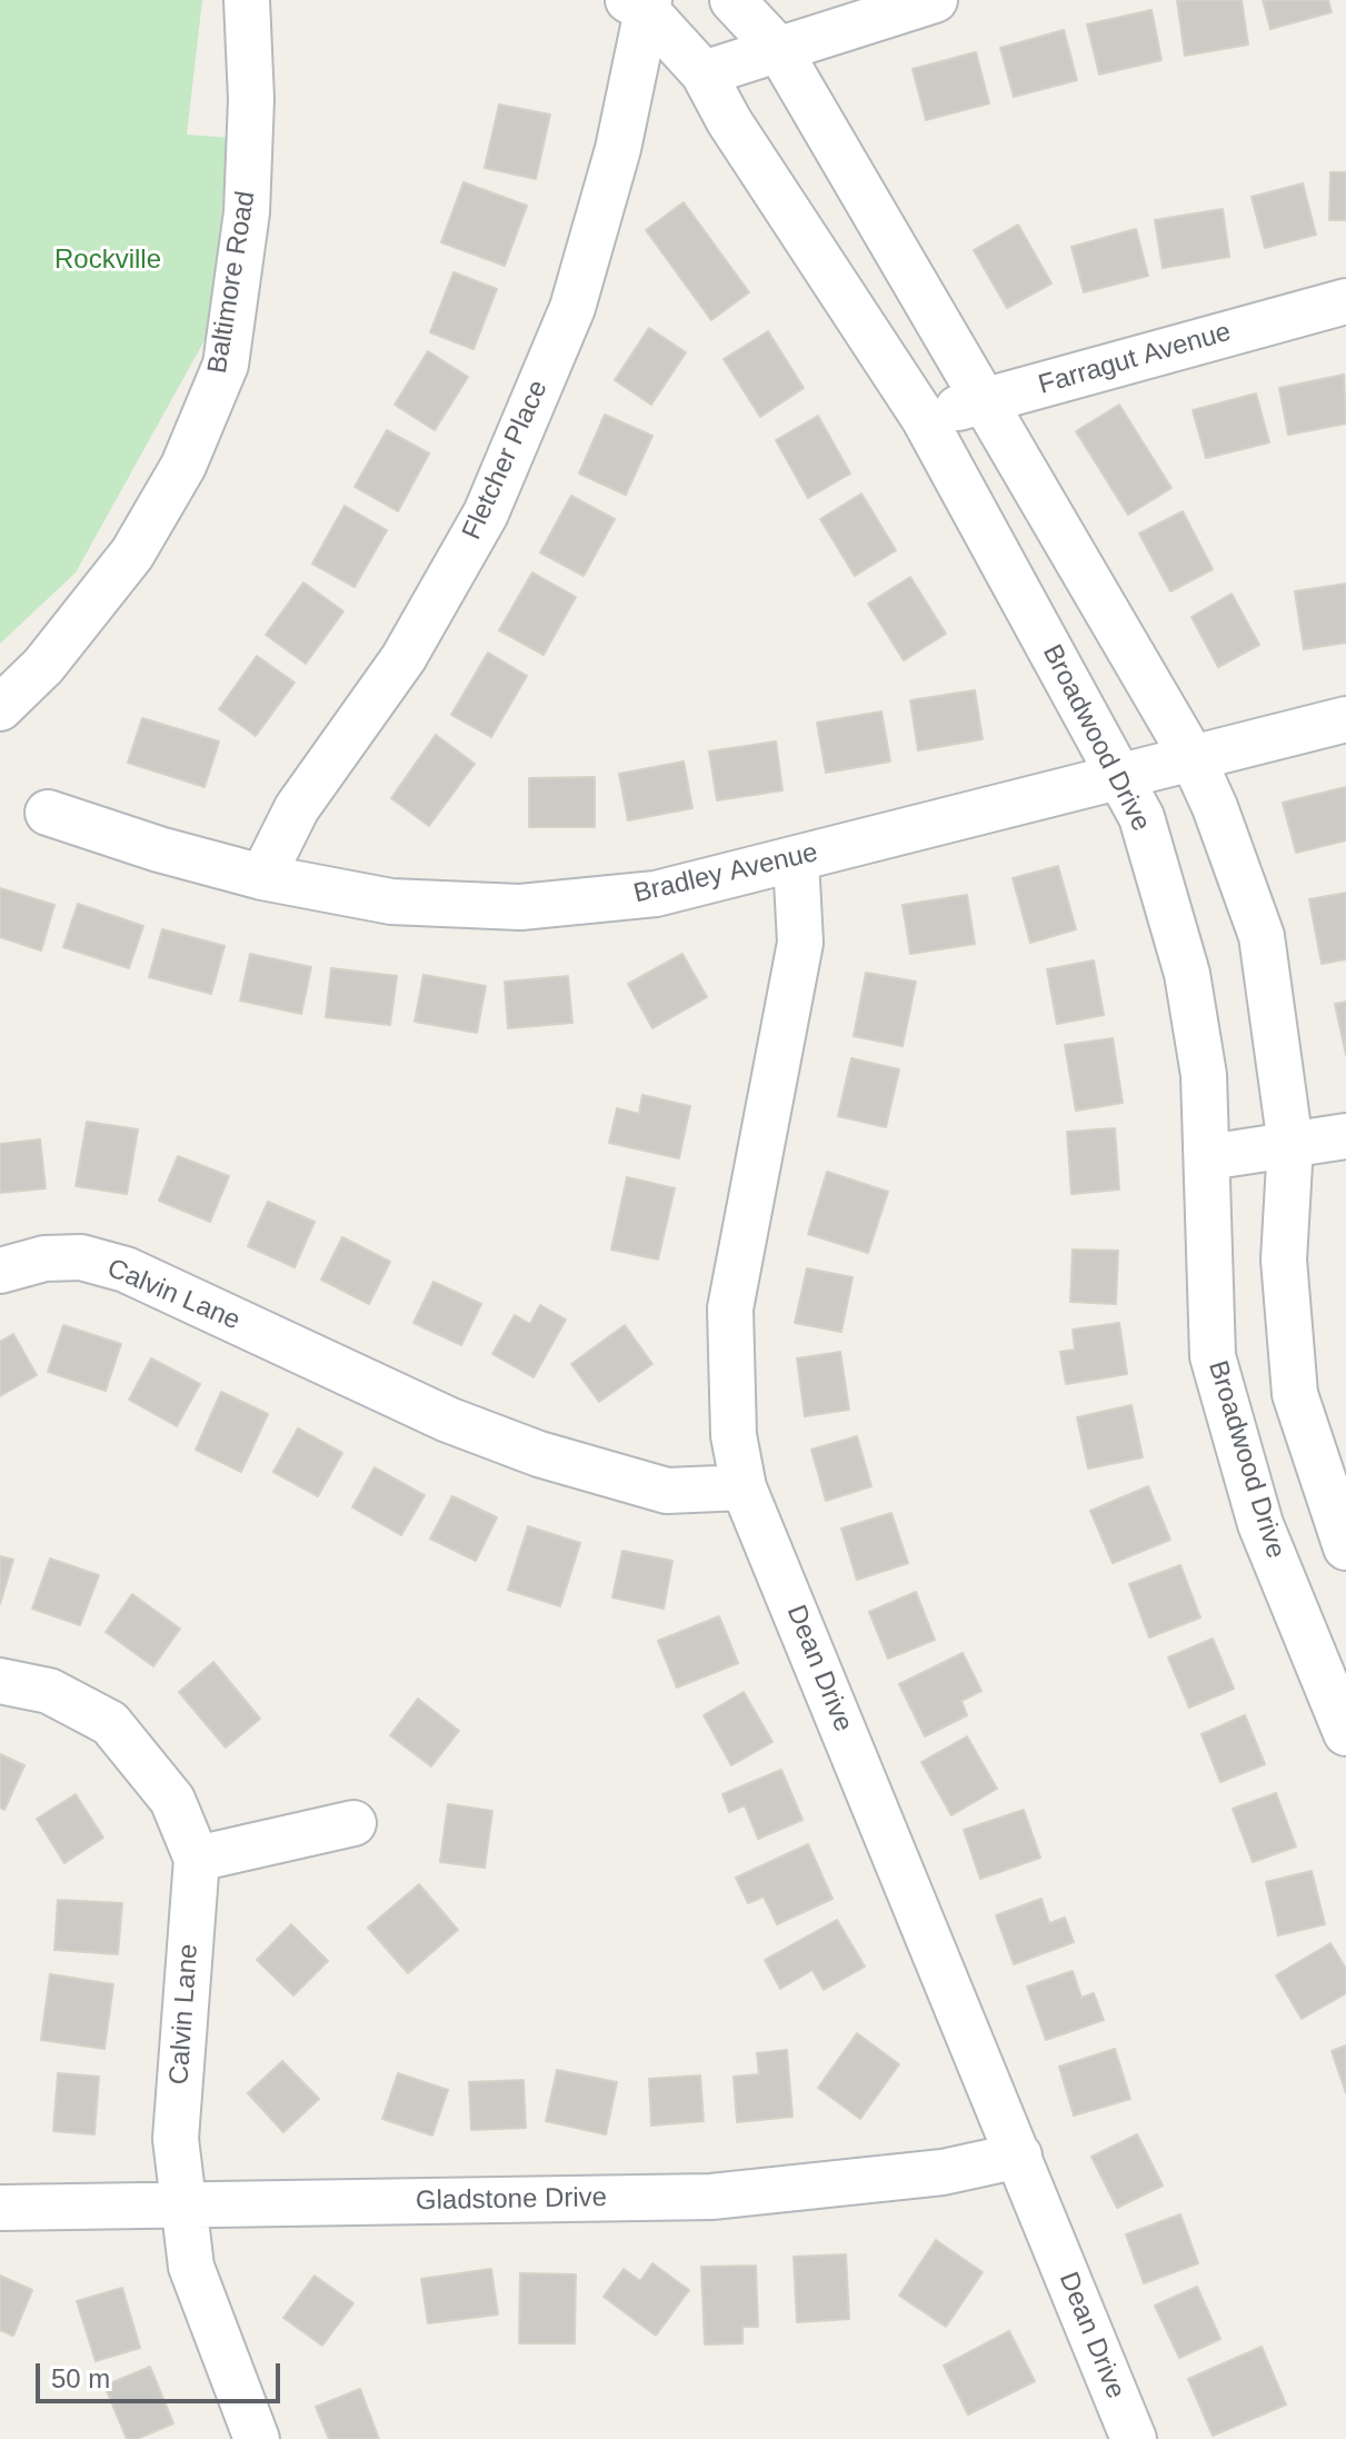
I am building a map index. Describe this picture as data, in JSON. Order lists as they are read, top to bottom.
{
  "streets": {
    "street": [
      "Baltimore Road",
      "Farragut Avenue",
      "Fletcher Place",
      "Broadwood Drive",
      "Bradley Avenue",
      "Calvin Lane",
      "Dean Drive",
      "Gladstone Drive"
    ]
  },
  "crossings": [
    ["Farragut Avenue", "Broadwood Drive"],
    ["Fletcher Place", "Broadwood Drive"],
    ["Fletcher Place", "Bradley Avenue"],
    ["Broadwood Drive", "Bradley Avenue"],
    ["Bradley Avenue", "Dean Drive"],
    ["Calvin Lane", "Dean Drive"],
    ["Calvin Lane", "Gladstone Drive"],
    ["Dean Drive", "Gladstone Drive"]
  ],
  "parks": ["Rockville"],
  "scale_bar": "50 m"
}
